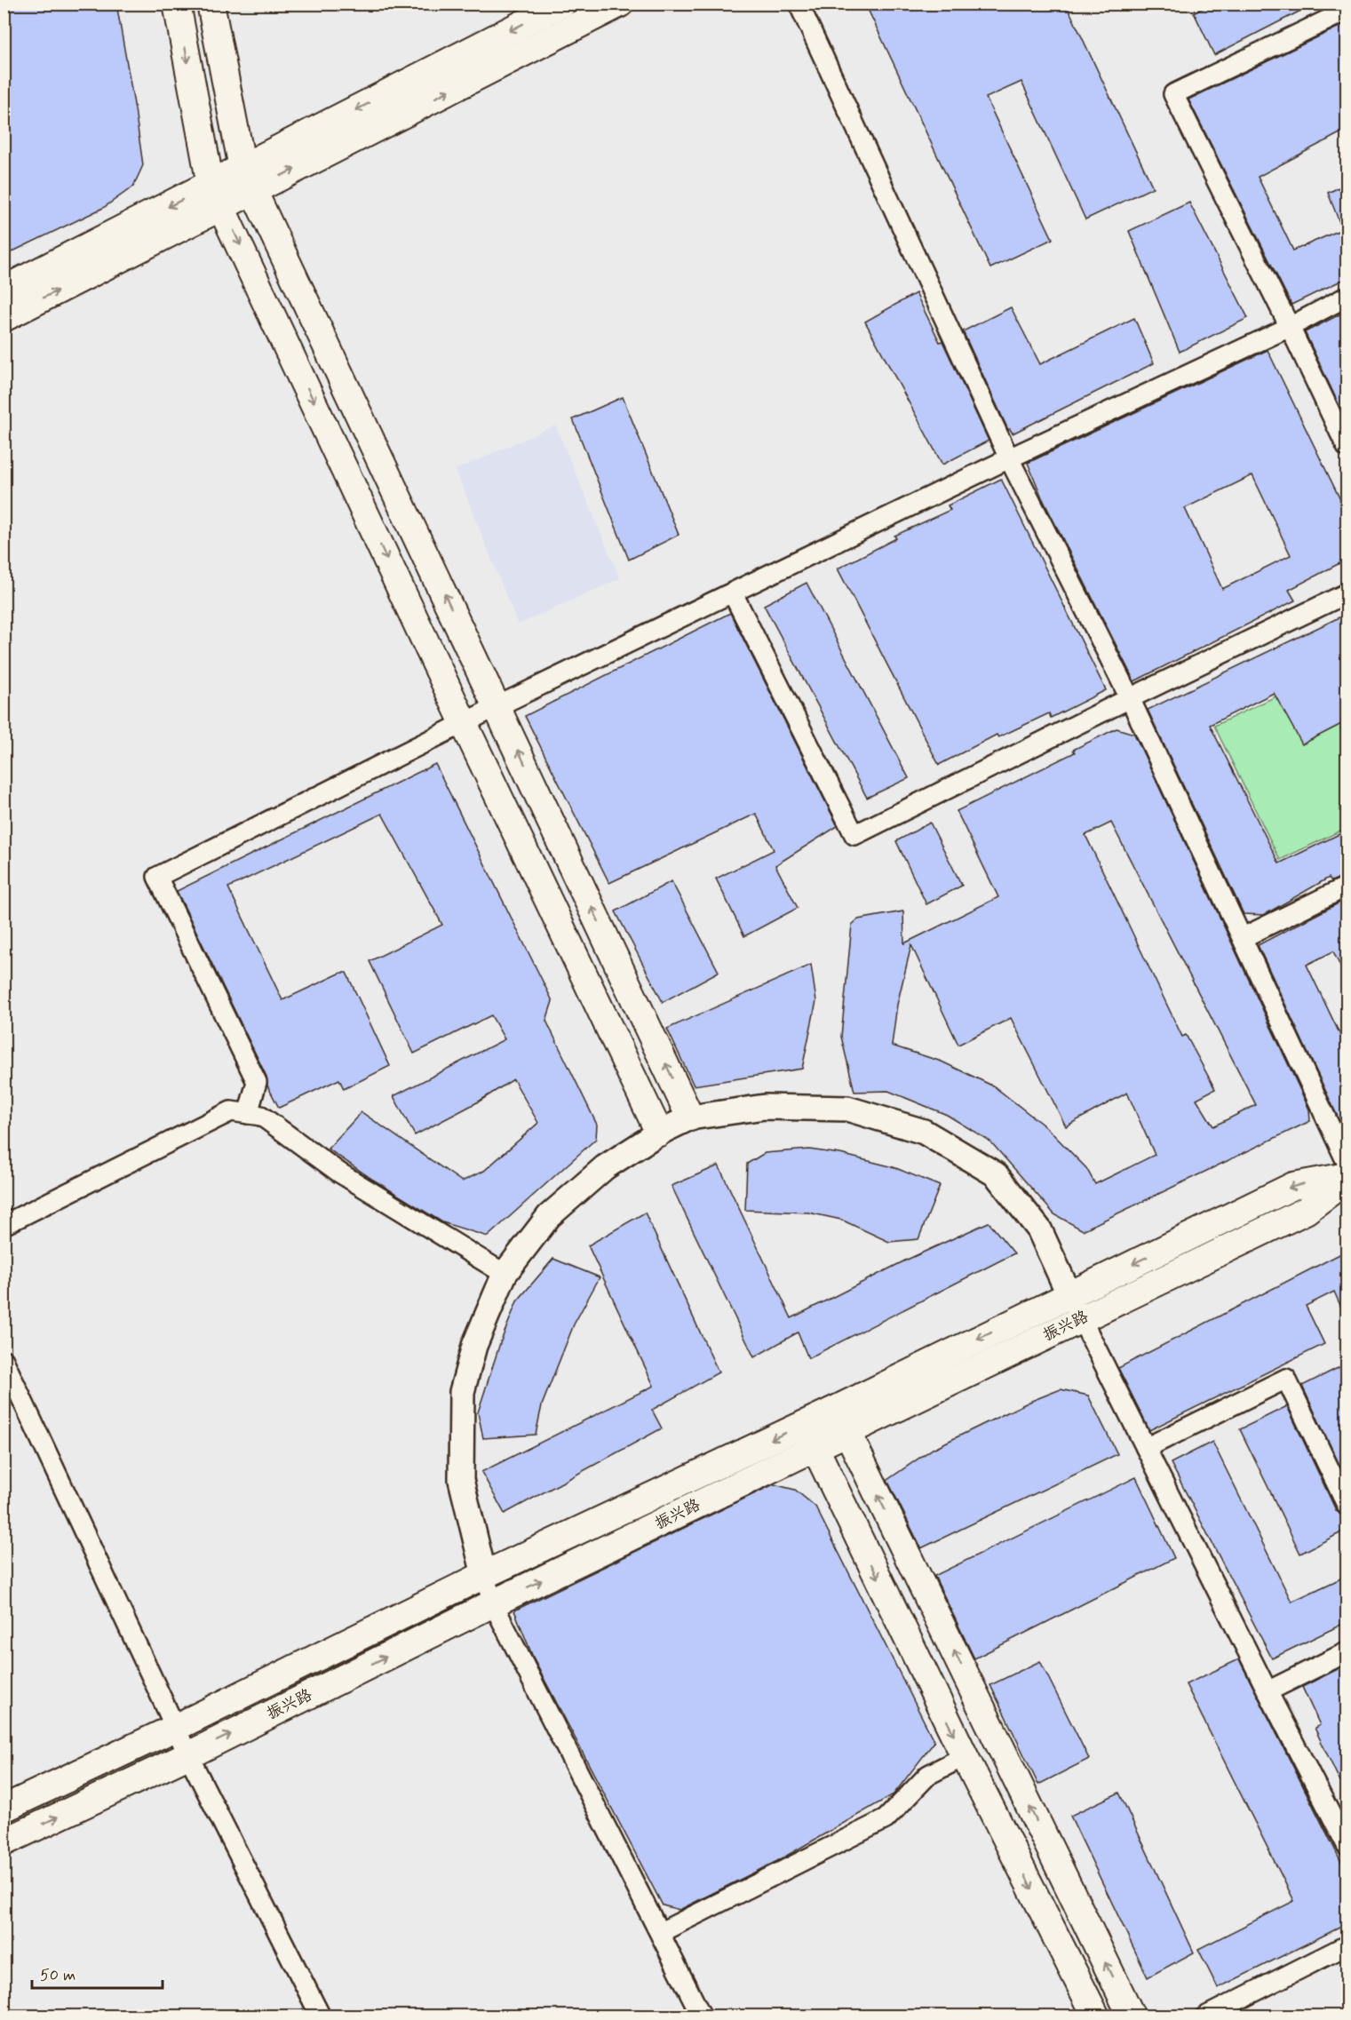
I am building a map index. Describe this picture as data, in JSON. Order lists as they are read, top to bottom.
{
  "streets": {
    "main road": ["振兴路"]
  },
  "scale_bar": "50 m"
}
